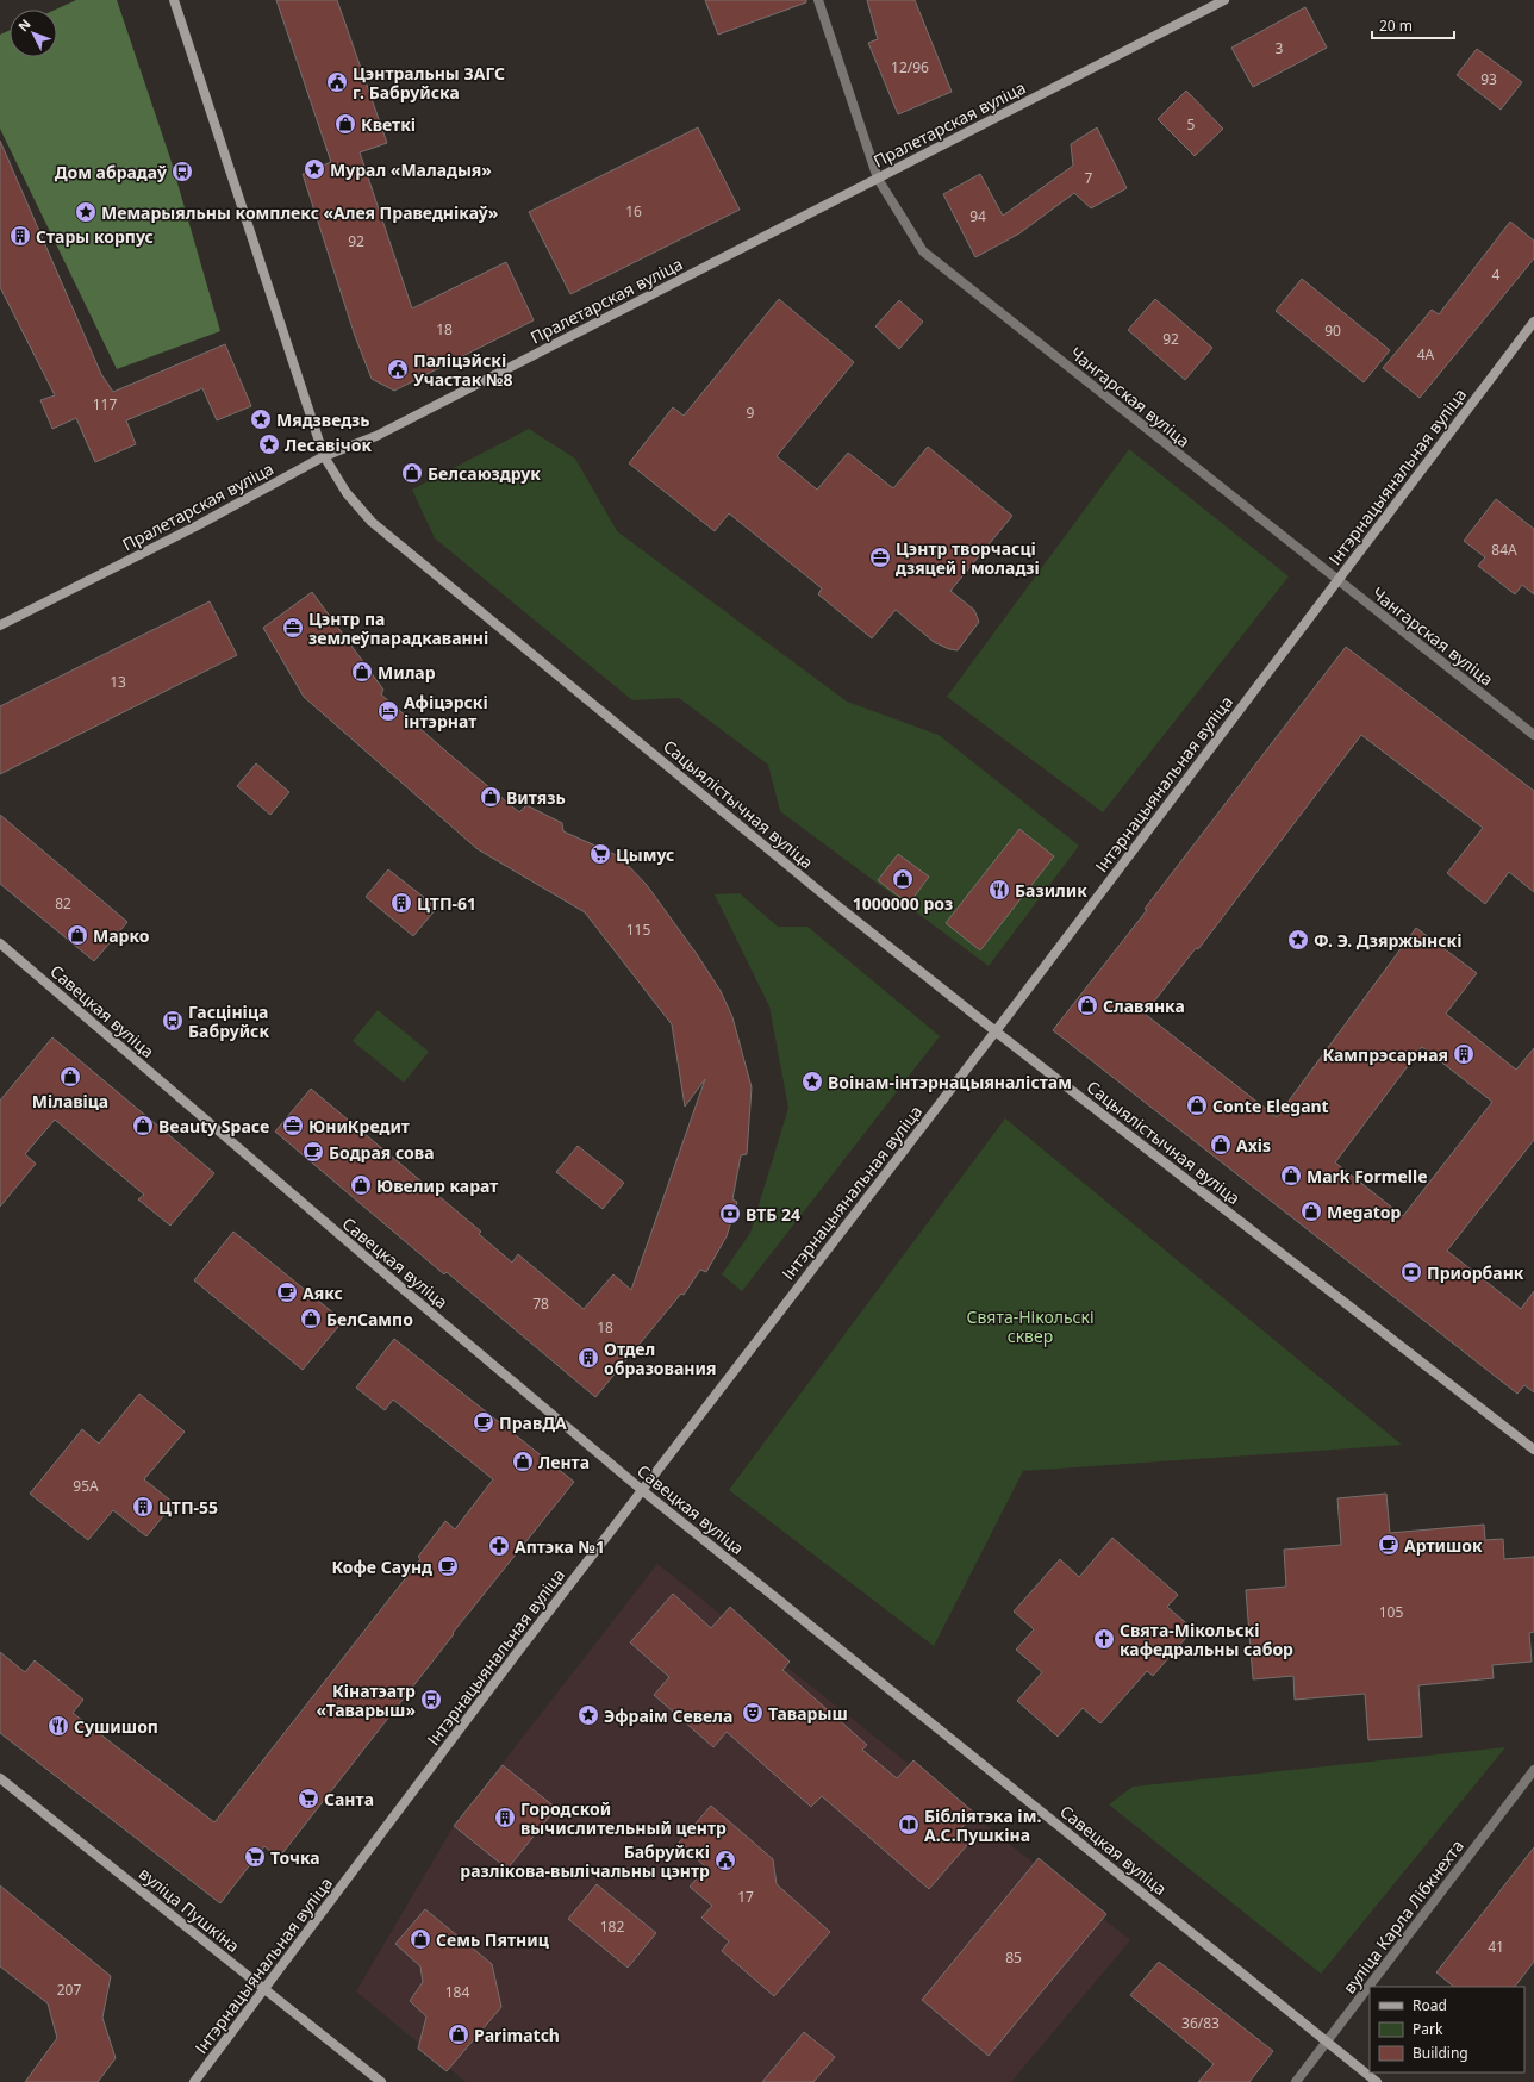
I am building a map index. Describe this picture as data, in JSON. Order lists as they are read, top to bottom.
{
  "streets": {
    "street": [
      "Пралетарская вуліца",
      "Чангарская вуліца",
      "Інтэрнацыянальная вуліца",
      "Сацыялістычная вуліца",
      "Савецкая вуліца",
      "вуліца Пушкіна",
      "вуліца Карла Лібкнехта"
    ]
  },
  "crossings": [
    ["Пралетарская вуліца", "Чангарская вуліца"],
    ["Пралетарская вуліца", "Сацыялістычная вуліца"],
    ["Чангарская вуліца", "Інтэрнацыянальная вуліца"],
    ["Інтэрнацыянальная вуліца", "Сацыялістычная вуліца"],
    ["Інтэрнацыянальная вуліца", "Савецкая вуліца"],
    ["Інтэрнацыянальная вуліца", "вуліца Пушкіна"],
    ["Савецкая вуліца", "вуліца Карла Лібкнехта"]
  ],
  "parks": ["Свята-Нікольскі сквер"],
  "places": {
    "public building": ["Цэнтральны ЗАГС г. Бабруйска", "Паліцэйскі Участак №8", "Бабруйскі разлікова-вылічальны цэнтр"],
    "shop": [
      "Кветкі",
      "Белсаюздрук",
      "Милар",
      "Витязь",
      "1000000 роз",
      "Марко",
      "Славянка",
      "Мiлавiца",
      "Conte Elegant",
      "Beauty Space",
      "Axis",
      "Mark Formelle",
      "Ювелир карат",
      "Megatop",
      "БелСампо",
      "Лента",
      "Семь Пятниц",
      "Parimatch"
    ],
    "place": [
      "Мурал «Маладыя»",
      "Мемарыяльны комплекс «Алея Праведнікаў»",
      "Мядзведзь",
      "Лесавічок",
      "Ф. Э. Дзяржынскі",
      "Воінам-інтэрнацыяналістам",
      "Эфраім Севела"
    ],
    "bus stop": ["Дом абрадаў", "Гасцініца Бабруйск", "Кінатэатр «Таварыш»"],
    "building": [
      "Стары корпус",
      "ЦТП-61",
      "Кампрэсарная",
      "Отдел образования",
      "ЦТП-55",
      "Городской вычислительный центр"
    ],
    "office": ["Цэнтр творчасці дзяцей і моладзі", "Цэнтр па землеўпарадкаванні", "ЮниКредит"],
    "hotel": ["Афіцэрскі інтэрнат"],
    "supermarket": ["Цымус", "Санта", "Точка"],
    "restaurant": ["Базилик", "Сушишоп"],
    "cafe": [
      "Бодрая сова",
      "Аякс",
      "ПравДА",
      "Артишок",
      "Кофе Саунд"
    ],
    "bank": ["ВТБ 24", "Приорбанк"],
    "pharmacy": ["Аптэка №1"],
    "church": ["Свята-Мікольскі кафедральны сабор"],
    "theatre": ["Таварыш"],
    "library": ["Бібліятэка ім. А.С.Пушкіна"]
  },
  "house_numbers": [
    "3",
    "12/96",
    "93",
    "5",
    "7",
    "16",
    "94",
    "92",
    "4",
    "18",
    "90",
    "92",
    "4А",
    "117",
    "9",
    "84А",
    "13",
    "82",
    "115",
    "78",
    "18",
    "95А",
    "105",
    "17",
    "182",
    "41",
    "85",
    "207",
    "184",
    "36/83"
  ],
  "legend": ["Road", "Park", "Building"],
  "scale_bar": "20 m",
  "north": "top left"
}
